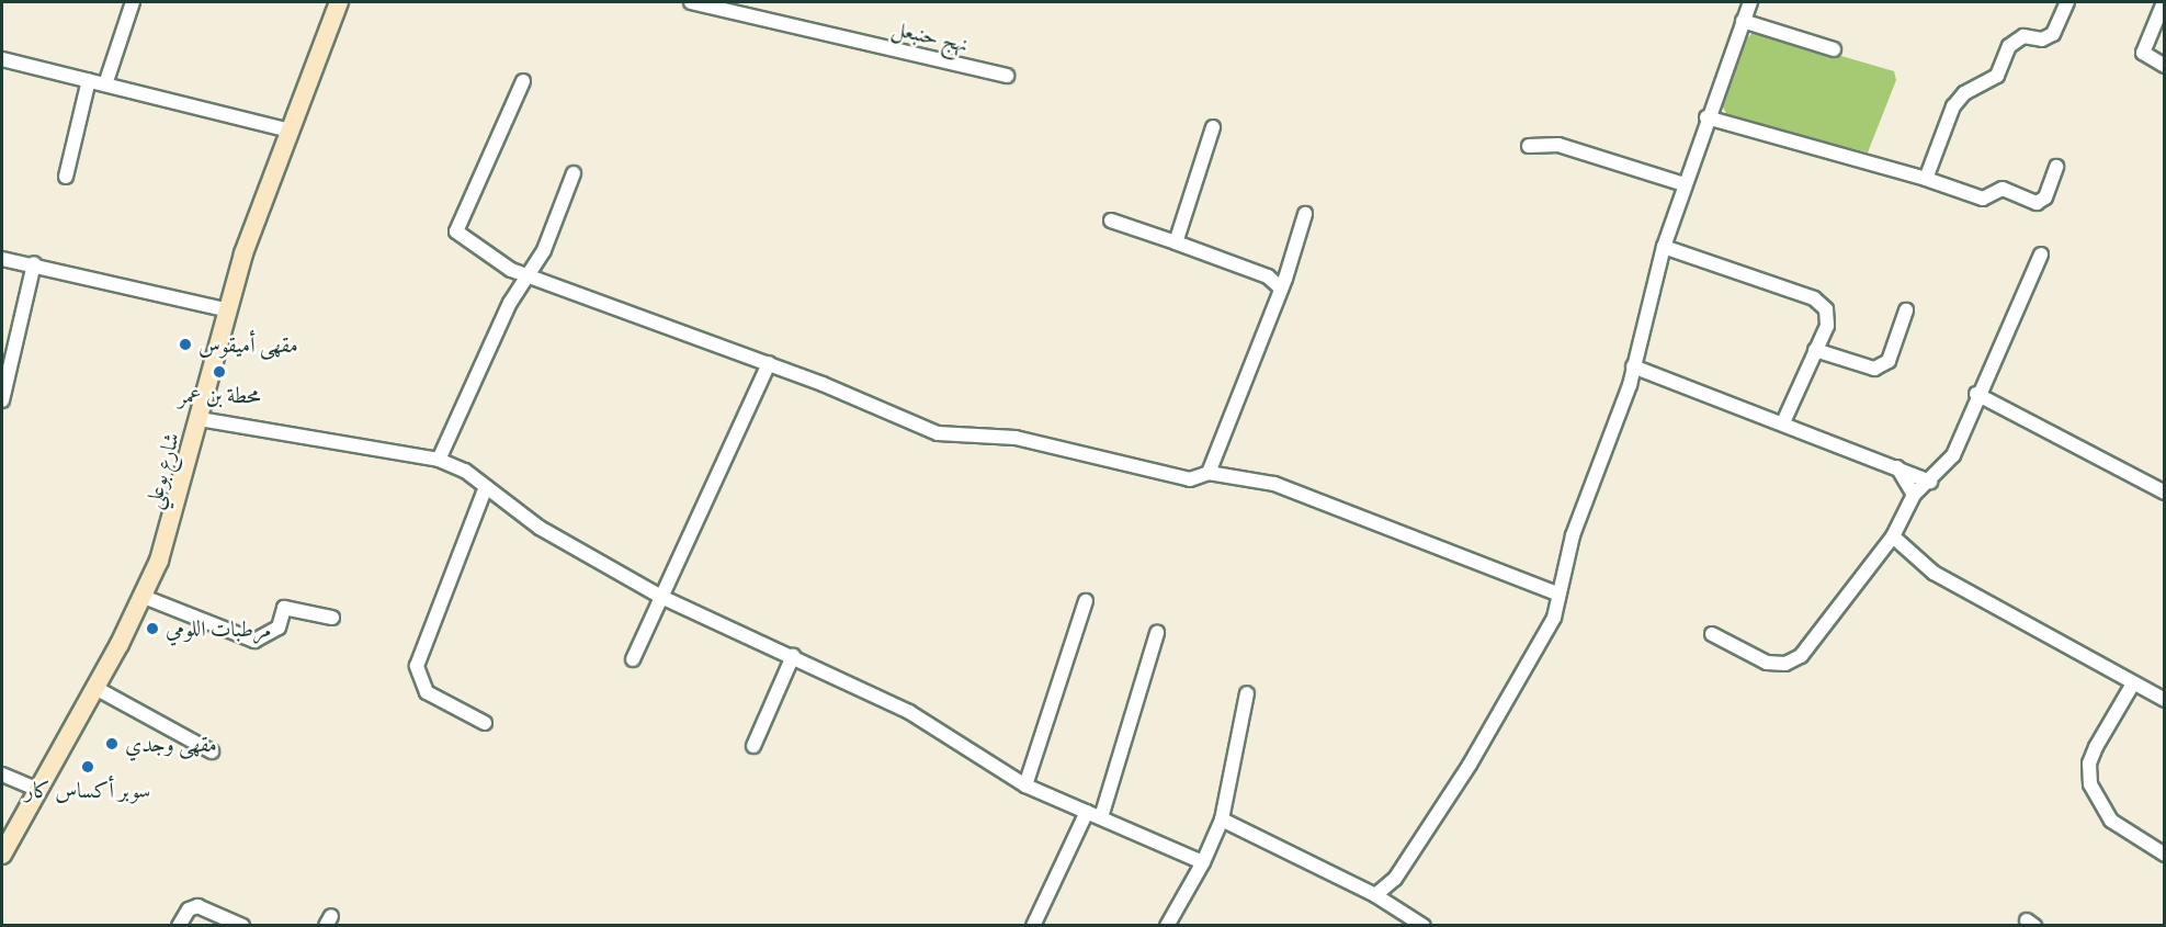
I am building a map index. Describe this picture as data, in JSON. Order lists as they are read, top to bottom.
{
  "streets": {
    "street": ["نهج حنبعل", "شارع بوعلي"]
  },
  "places": [
    "مقهى أميقوس",
    "محطة بن عمر",
    "مرطبات اللومي",
    "مقهى وجدي",
    "سوبر أكساس كار"
  ]
}
